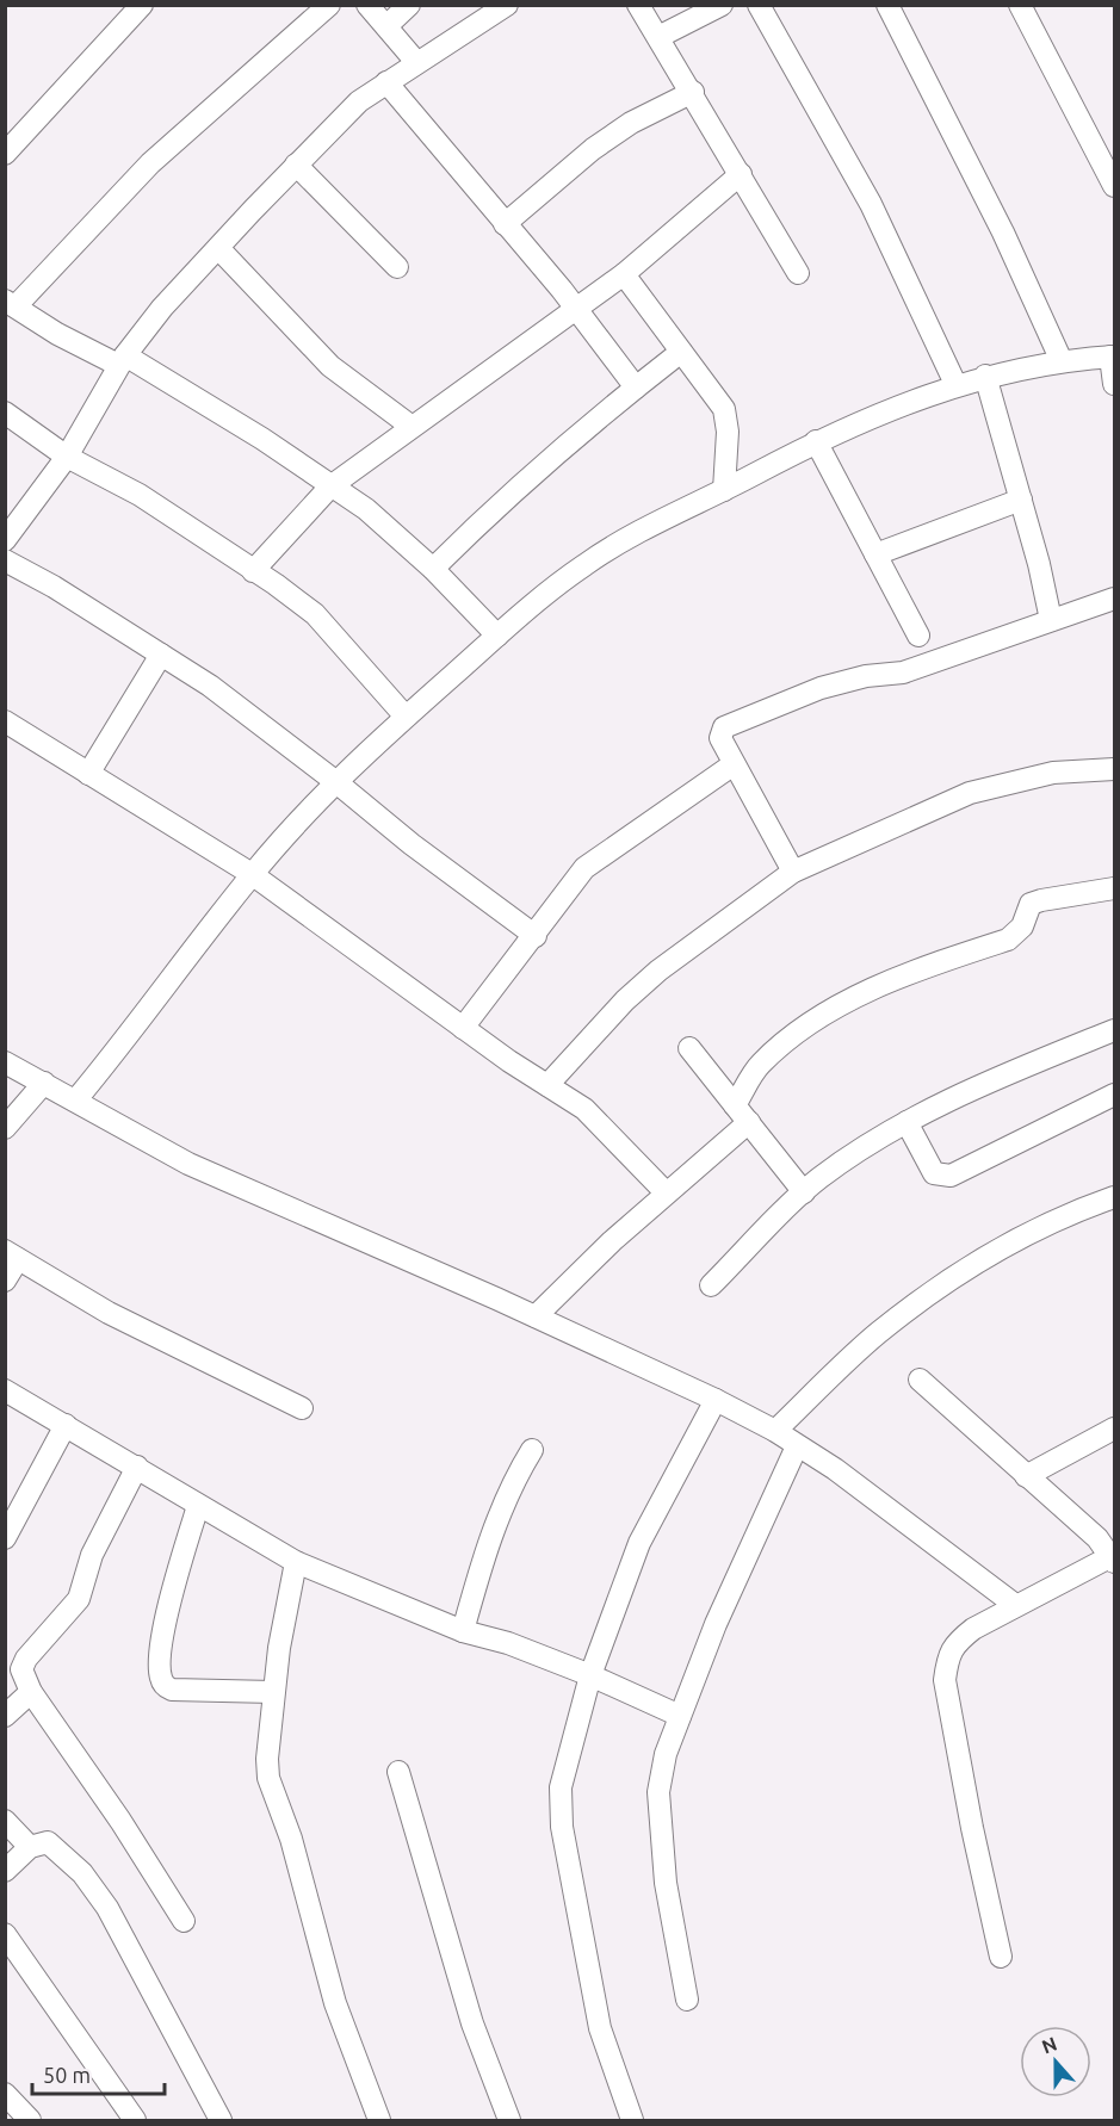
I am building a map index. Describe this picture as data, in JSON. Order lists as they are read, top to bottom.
{
  "scale_bar": "50 m",
  "north": "top"
}
